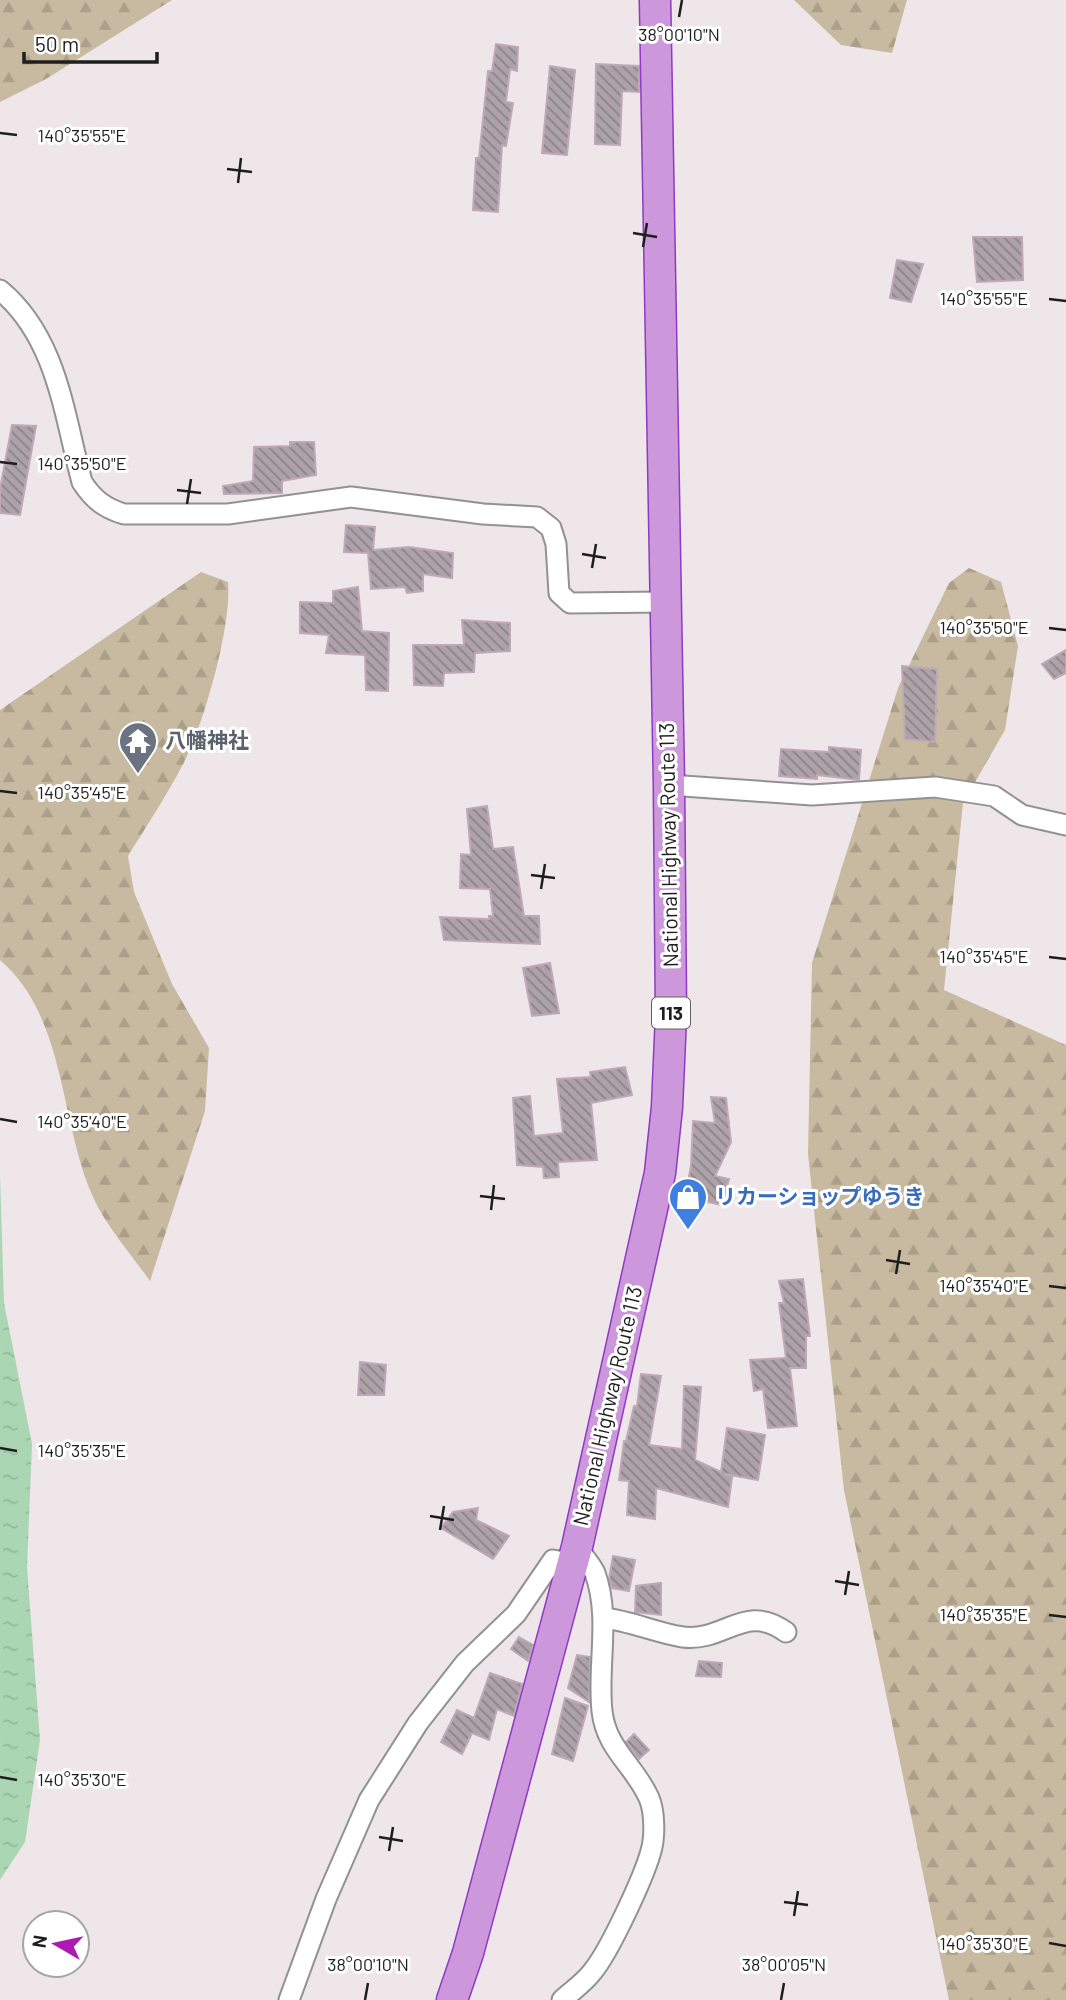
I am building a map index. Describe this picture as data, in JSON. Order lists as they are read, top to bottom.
{
  "streets": {
    "highway": ["National Highway Route 113", "113"]
  },
  "places": {
    "temple": ["八幡神社"],
    "shop": ["リカーショップゆうき"]
  },
  "scale_bar": "50 m",
  "north": "left",
  "coordinates": [
    "38°00'10\"N",
    "140°35'55\"E",
    "140°35'50\"E",
    "140°35'45\"E",
    "140°35'40\"E",
    "140°35'35\"E",
    "140°35'30\"E",
    "38°00'05\"N"
  ]
}
